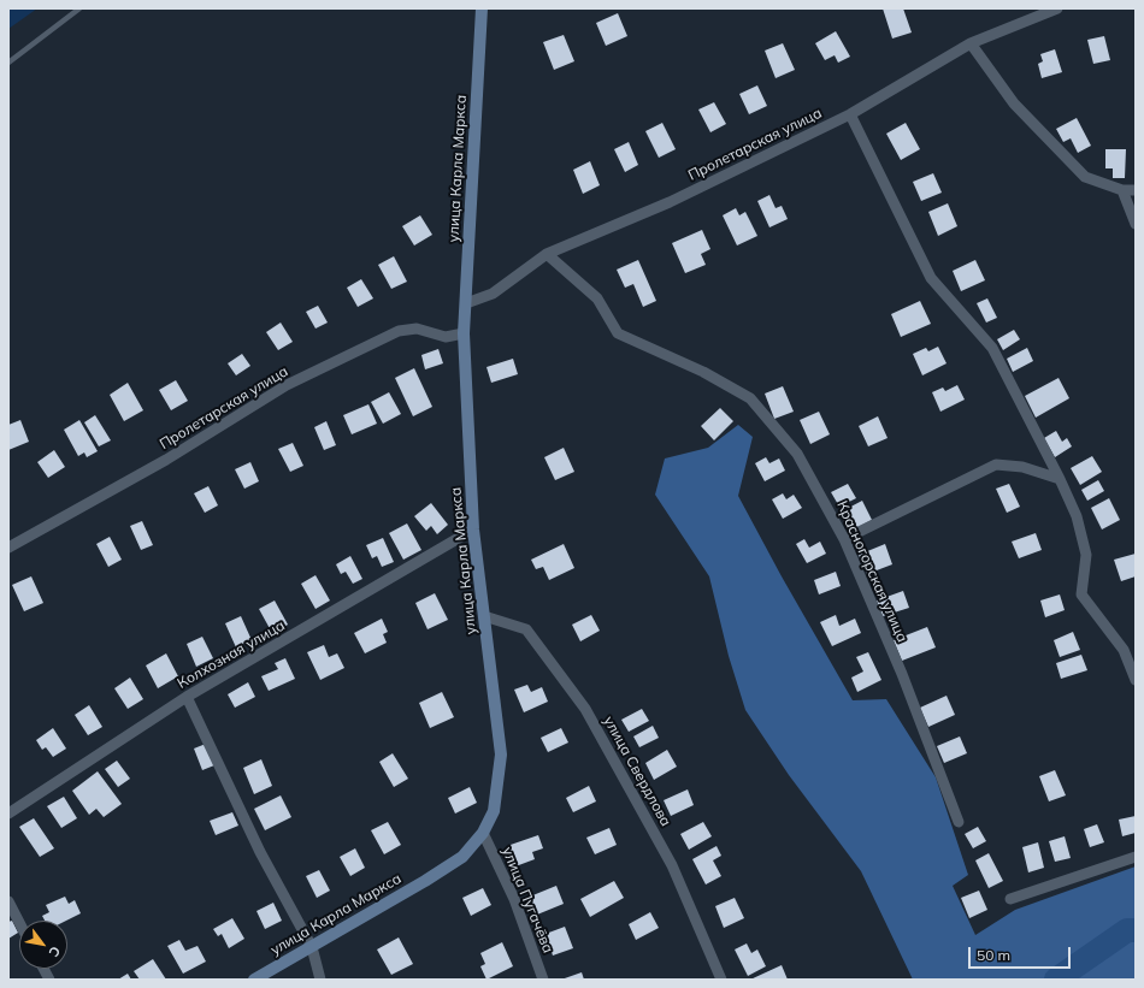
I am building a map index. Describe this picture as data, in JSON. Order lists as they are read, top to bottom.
{
  "streets": {
    "street": [
      "Пролетарская улица",
      "улица Карла Маркса",
      "Красногорская улица",
      "Колхозная улица",
      "улица Свердлова",
      "улица Пугачёва"
    ]
  },
  "crossings": [
    ["Пролетарская улица", "улица Карла Маркса"],
    ["Пролетарская улица", "Красногорская улица"],
    ["улица Карла Маркса", "Колхозная улица"],
    ["улица Карла Маркса", "улица Свердлова"],
    ["улица Карла Маркса", "улица Пугачёва"]
  ],
  "scale_bar": "50 m",
  "north": "bottom right"
}
